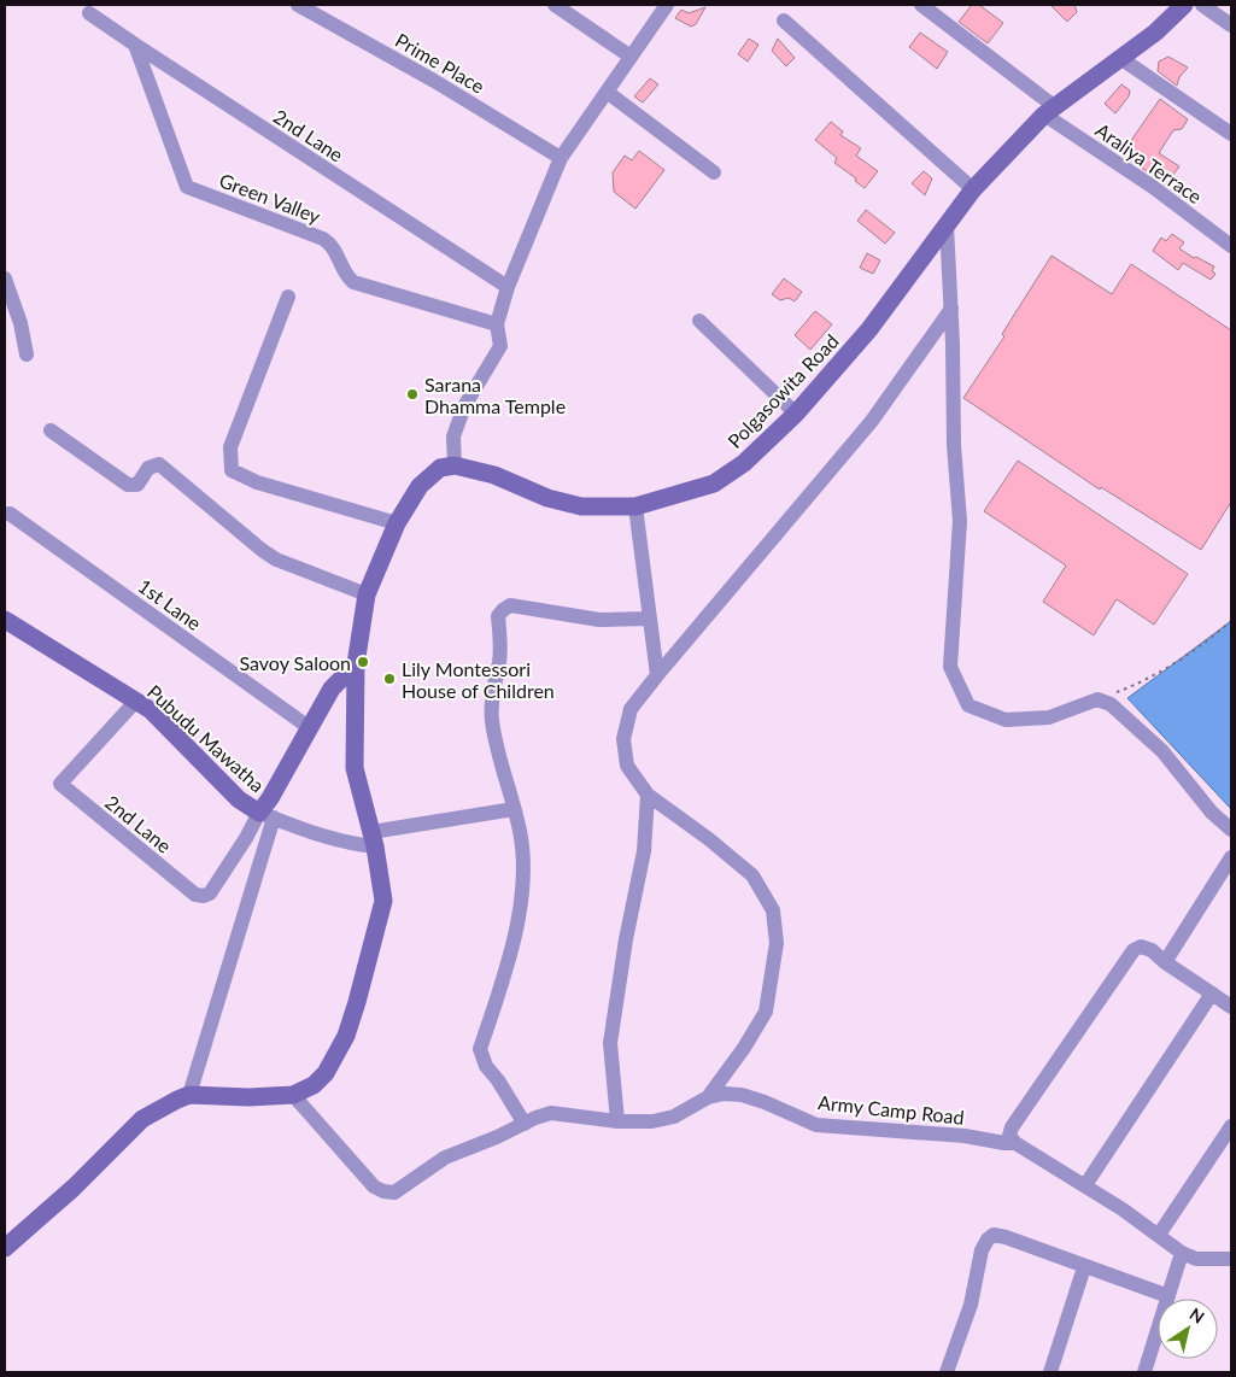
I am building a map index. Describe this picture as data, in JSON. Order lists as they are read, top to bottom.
{
  "streets": {
    "street": [
      "Prime Place",
      "2nd Lane",
      "Araliya Terrace",
      "Green Valley",
      "Polgasowita Road",
      "1st Lane",
      "Pubudu Mawatha",
      "Army Camp Road"
    ]
  },
  "crossings": [
    ["2nd Lane", "Green Valley"],
    ["2nd Lane", "Pubudu Mawatha"],
    ["Araliya Terrace", "Polgasowita Road"],
    ["1st Lane", "Pubudu Mawatha"]
  ],
  "places": ["Sarana Dhamma Temple", "Savoy Saloon", "Lily Montessori House of Children"],
  "north": "top right"
}
